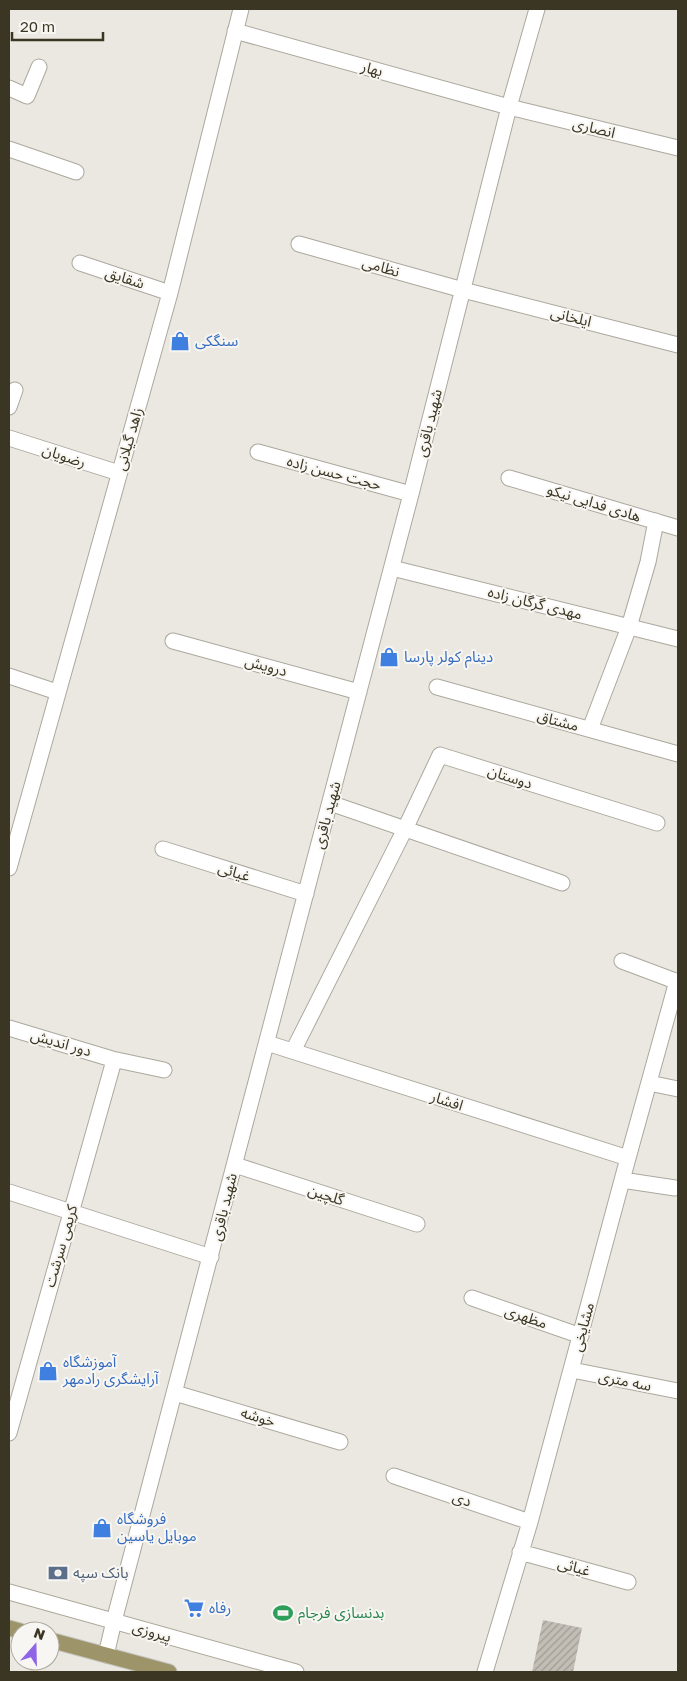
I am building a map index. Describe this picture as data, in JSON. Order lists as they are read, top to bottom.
{
  "streets": {
    "street": [
      "بهار",
      "انصاری",
      "نظامی",
      "شقایق",
      "ایلخانی",
      "شهید باقری",
      "زاهد گیلانی",
      "رضویان",
      "حجت حسن زاده",
      "هادی فدایی نیکو",
      "مهدی گرگان زاده",
      "درویش",
      "مشتاق",
      "دوستان",
      "غیائی",
      "دور اندیش",
      "افشار",
      "گلچین",
      "کریمی سرشت",
      "مظهری",
      "مشایخی",
      "سه متری",
      "خوشه",
      "دی",
      "غیاثی",
      "پیروزی"
    ]
  },
  "crossings": [
    ["بهار", "انصاری"],
    ["بهار", "شهید باقری"],
    ["بهار", "زاهد گیلانی"],
    ["انصاری", "شهید باقری"],
    ["نظامی", "ایلخانی"],
    ["نظامی", "شهید باقری"],
    ["شقایق", "زاهد گیلانی"],
    ["ایلخانی", "شهید باقری"],
    ["شهید باقری", "حجت حسن زاده"],
    ["شهید باقری", "مهدی گرگان زاده"],
    ["شهید باقری", "درویش"],
    ["شهید باقری", "غیائی"],
    ["شهید باقری", "افشار"],
    ["شهید باقری", "گلچین"],
    ["شهید باقری", "خوشه"],
    ["شهید باقری", "پیروزی"],
    ["زاهد گیلانی", "رضویان"],
    ["دوستان", "افشار"],
    ["دور اندیش", "کریمی سرشت"],
    ["افشار", "مشایخی"],
    ["مظهری", "مشایخی"],
    ["مشایخی", "سه متری"],
    ["مشایخی", "دی"],
    ["مشایخی", "غیاثی"]
  ],
  "places": {
    "shop": [
      "سنگکی",
      "دینام کولر پارسا",
      "آموزشگاه آرایشگری رادمهر",
      "فروشگاه موبایل یاسین"
    ],
    "bank": ["بانک سپه"],
    "supermarket": ["رفاه"],
    "sports": ["بدنسازی فرجام"]
  },
  "scale_bar": "20 m",
  "north": "top"
}
